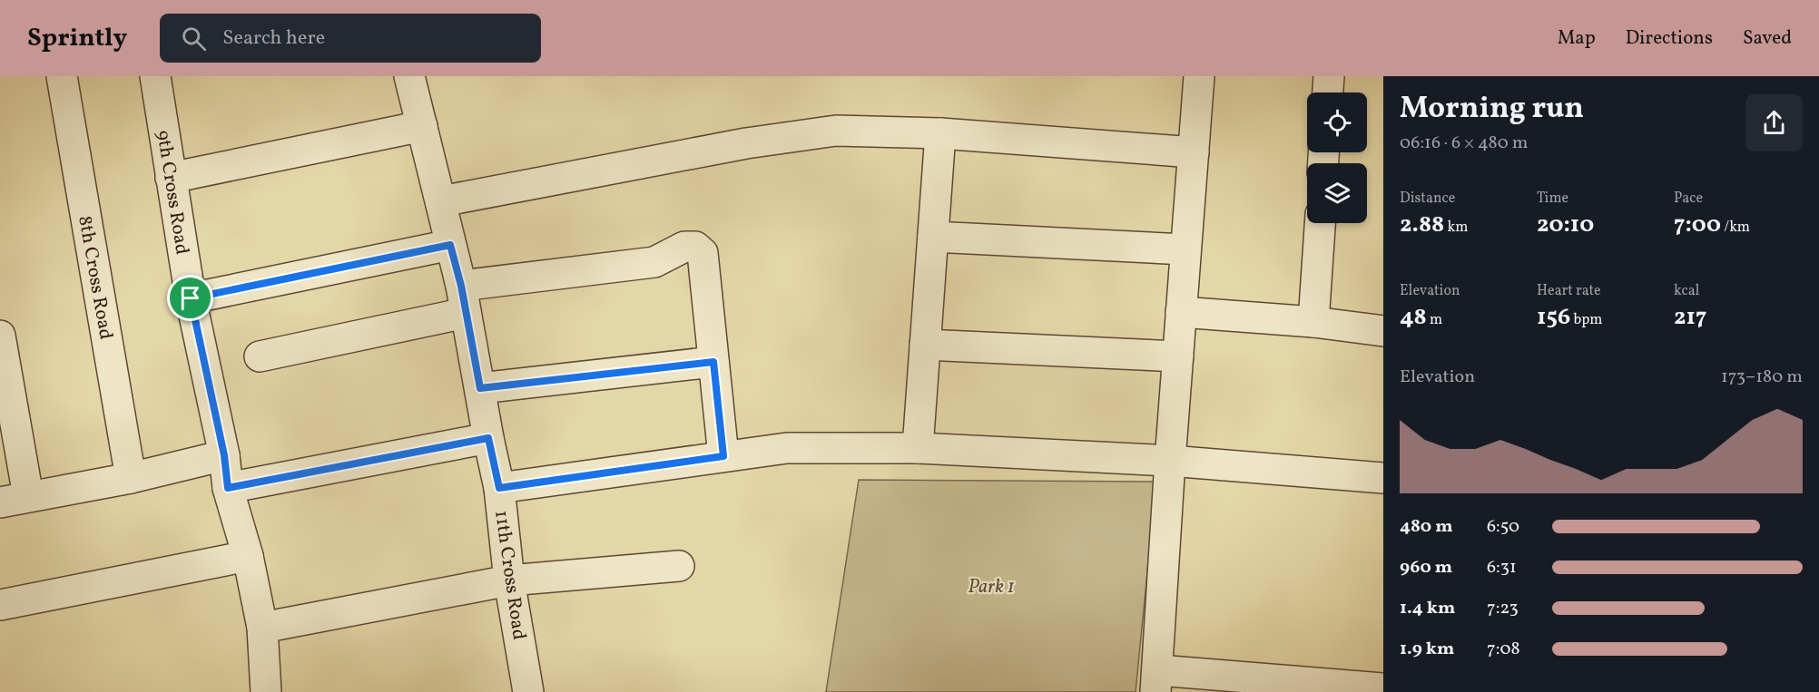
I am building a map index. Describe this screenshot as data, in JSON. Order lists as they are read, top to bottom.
{
  "streets": {
    "street": ["9th Cross Road", "8th Cross Road", "11th Cross Road"]
  },
  "parks": ["Park 1"],
  "page": {
    "header": "Sprintly",
    "search": "Search here",
    "nav": ["Map", "Directions", "Saved"],
    "heading": ["Morning run", "06:16 · 6 × 480 m"],
    "stats": [
      ["Distance", "2.88 km"],
      ["Time", "20:10"],
      ["Pace", "7:00 /km"],
      ["Elevation", "48 m"],
      ["Heart rate", "156 bpm"],
      ["kcal", "217"]
    ],
    "chart": ["Elevation", "173–180 m"],
    "list": [
      {
        "name": "480 m",
        "note": "6:50"
      },
      {
        "name": "960 m",
        "note": "6:31"
      },
      {
        "name": "1.4 km",
        "note": "7:23"
      },
      {
        "name": "1.9 km",
        "note": "7:08"
      }
    ]
  }
}
